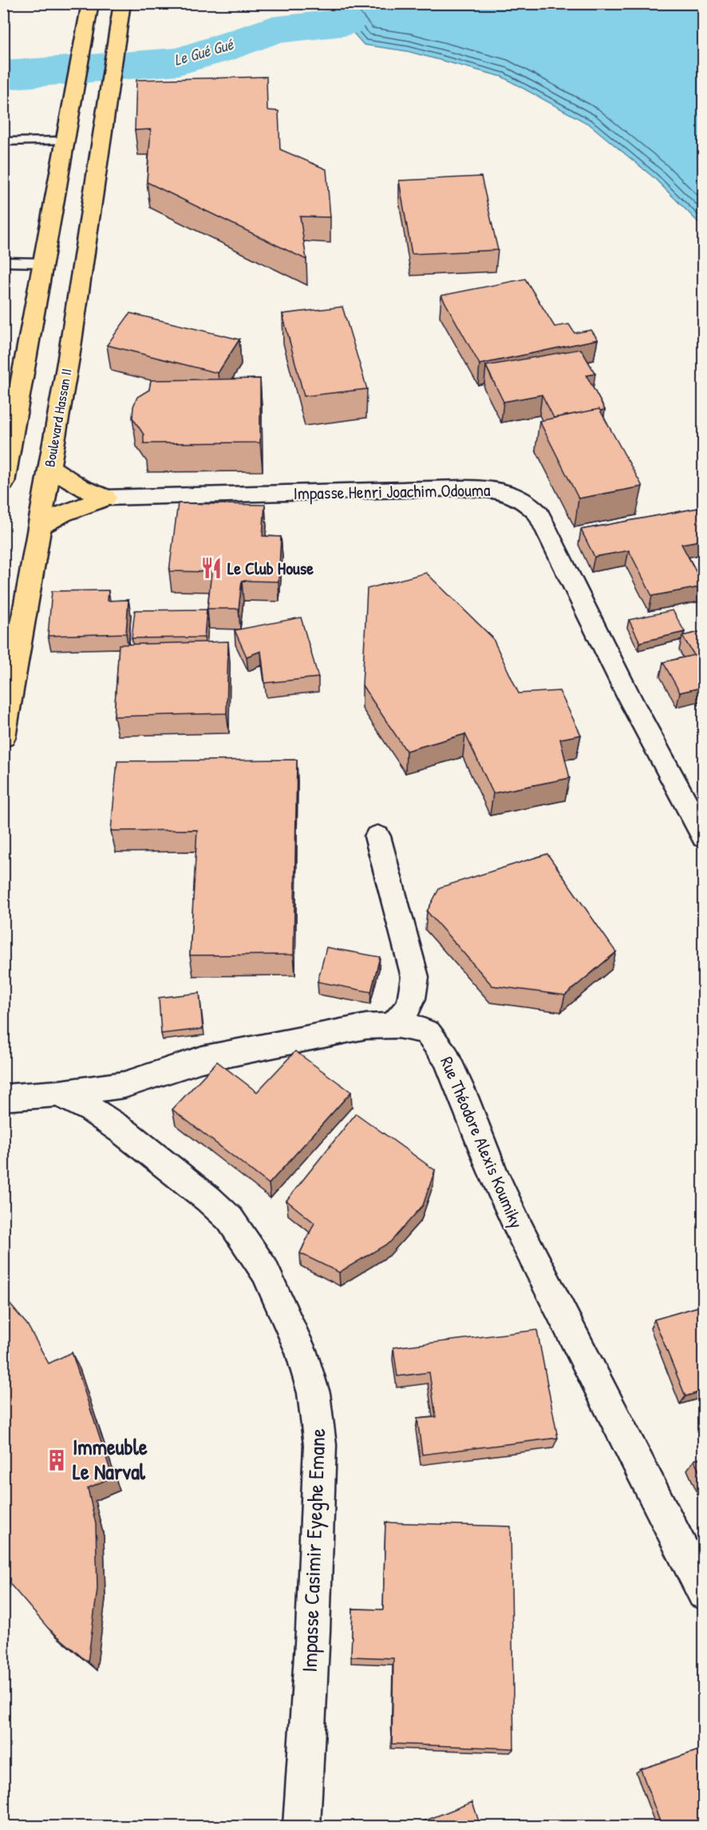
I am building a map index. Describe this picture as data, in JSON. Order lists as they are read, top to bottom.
{
  "streets": {
    "main road": ["Boulevard Hassan II"],
    "street": ["Impasse Henri Joachim Odouma", "Rue Théodore Alexis Koumiky", "Impasse Casimir Eyeghe Emane"]
  },
  "crossings": [
    ["Rue Théodore Alexis Koumiky", "Impasse Casimir Eyeghe Emane"]
  ],
  "water": ["Le Gué Gué"],
  "places": {
    "restaurant": ["Le Club House"],
    "building": ["Immeuble Le Narval"]
  }
}
